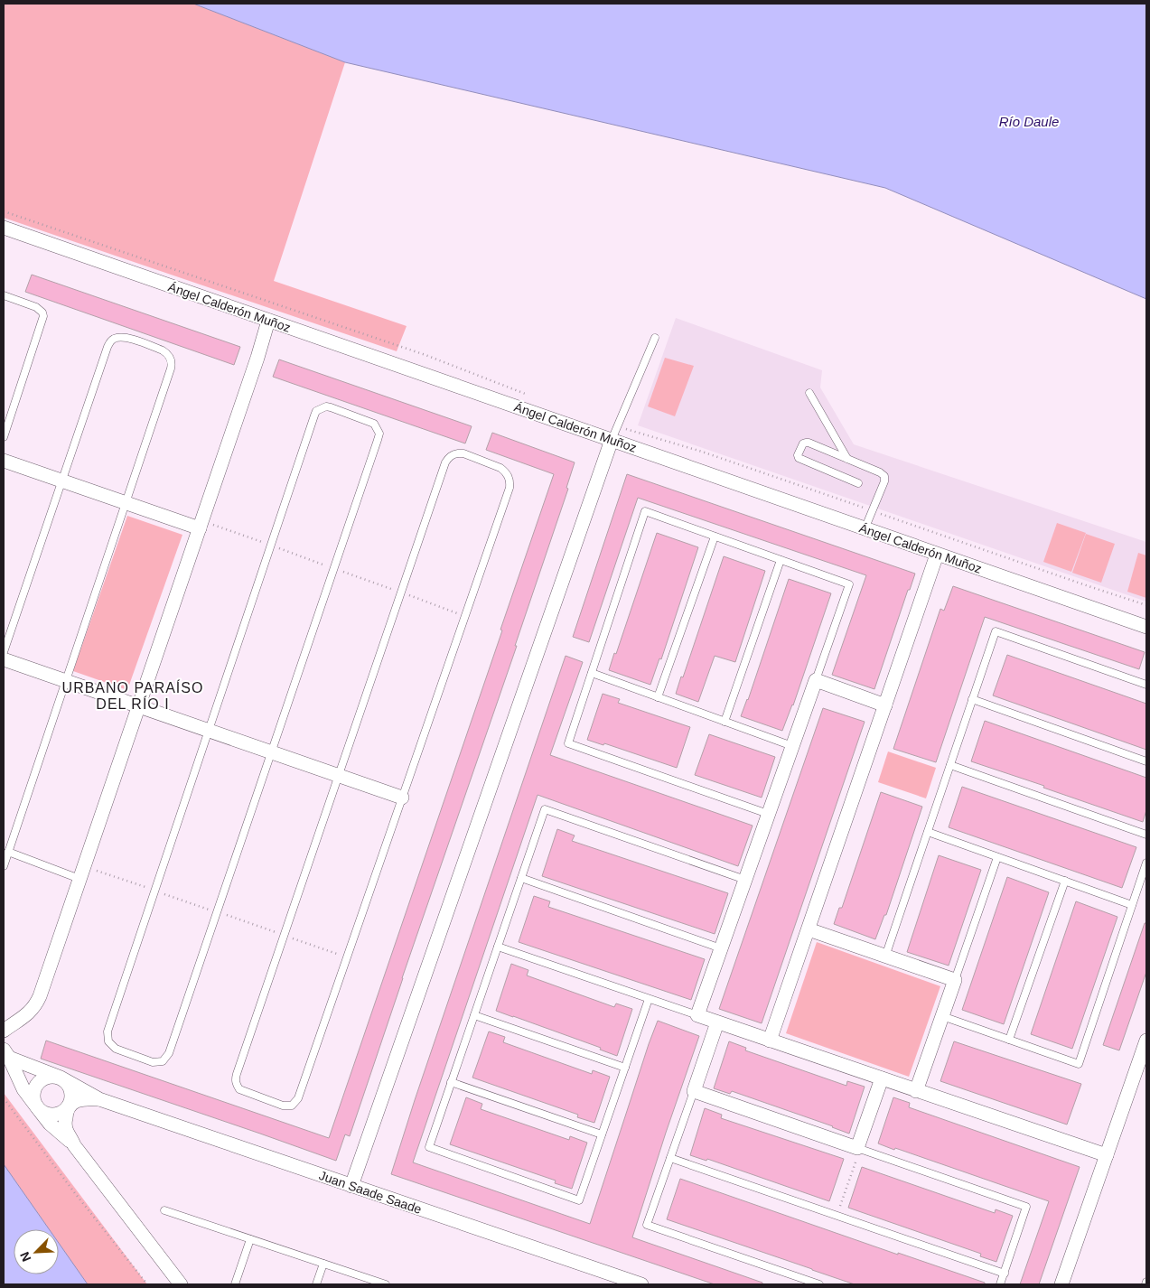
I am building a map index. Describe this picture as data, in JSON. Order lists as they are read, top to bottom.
{
  "streets": {
    "street": ["Ángel Calderón Muñoz", "Juan Saade Saade"]
  },
  "districts": ["URBANO PARAÍSO DEL RÍO I"],
  "water": ["Río Daule"],
  "north": "bottom left"
}
